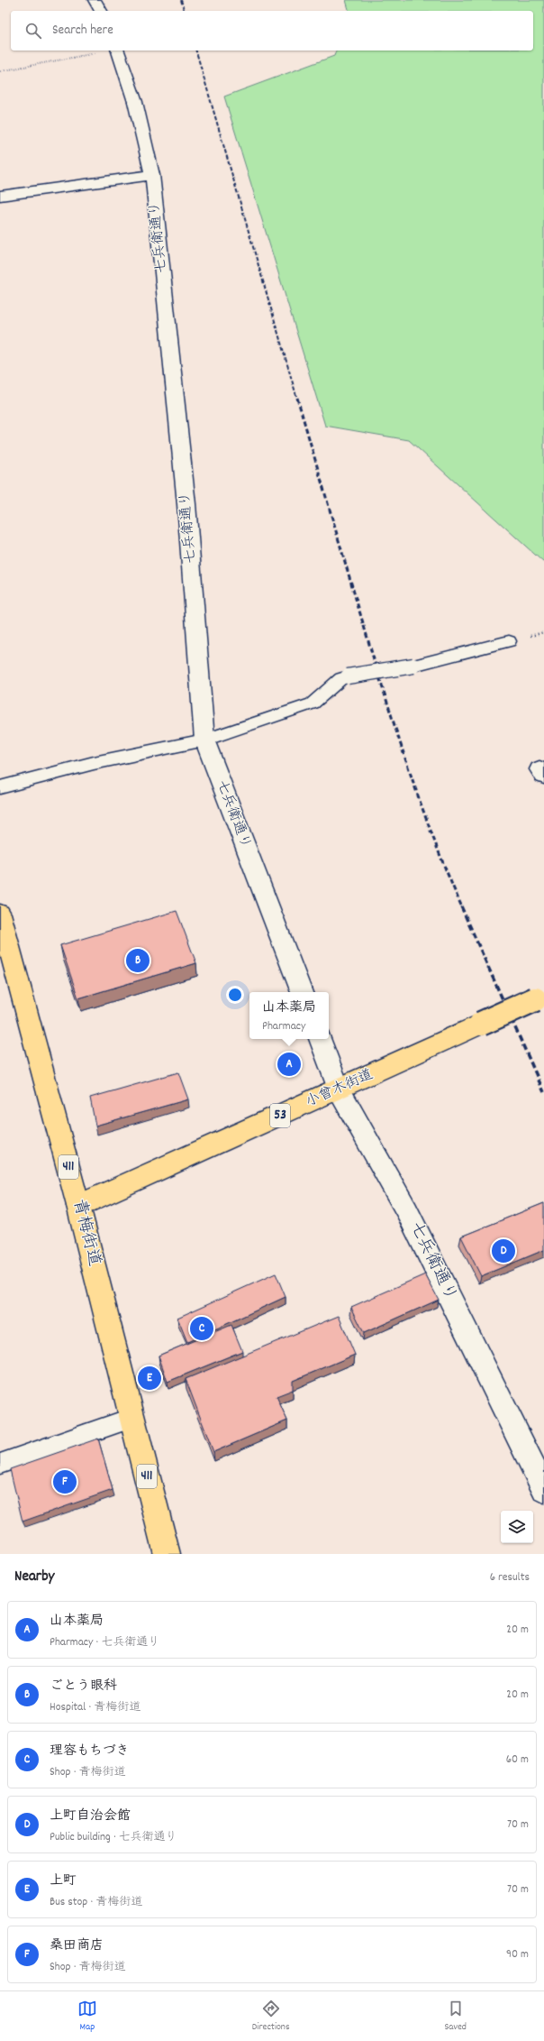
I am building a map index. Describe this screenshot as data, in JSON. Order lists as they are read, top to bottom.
{
  "streets": {
    "main road": [
      "小曾木街道",
      "53",
      "411",
      "青梅街道"
    ],
    "street": ["七兵衛通り"]
  },
  "crossings": [
    ["七兵衛通り", "小曾木街道"],
    ["小曾木街道", "青梅街道"]
  ],
  "page": {
    "search": "Search here",
    "pins": [
      "B",
      "A",
      "D",
      "C",
      "E",
      "F"
    ],
    "popup": ["山本薬局", "Pharmacy"],
    "heading": ["Nearby", "6 results"],
    "list": [
      {
        "mark": "A",
        "name": "山本薬局",
        "note": "Pharmacy · 七兵衛通り",
        "value": "20 m"
      },
      {
        "mark": "B",
        "name": "ごとう眼科",
        "note": "Hospital · 青梅街道",
        "value": "20 m"
      },
      {
        "mark": "C",
        "name": "理容もちづき",
        "note": "Shop · 青梅街道",
        "value": "60 m"
      },
      {
        "mark": "D",
        "name": "上町自治会館",
        "note": "Public building · 七兵衛通り",
        "value": "70 m"
      },
      {
        "mark": "E",
        "name": "上町",
        "note": "Bus stop · 青梅街道",
        "value": "70 m"
      },
      {
        "mark": "F",
        "name": "桑田商店",
        "note": "Shop · 青梅街道",
        "value": "90 m"
      }
    ],
    "nav": ["Map", "Directions", "Saved"]
  }
}
